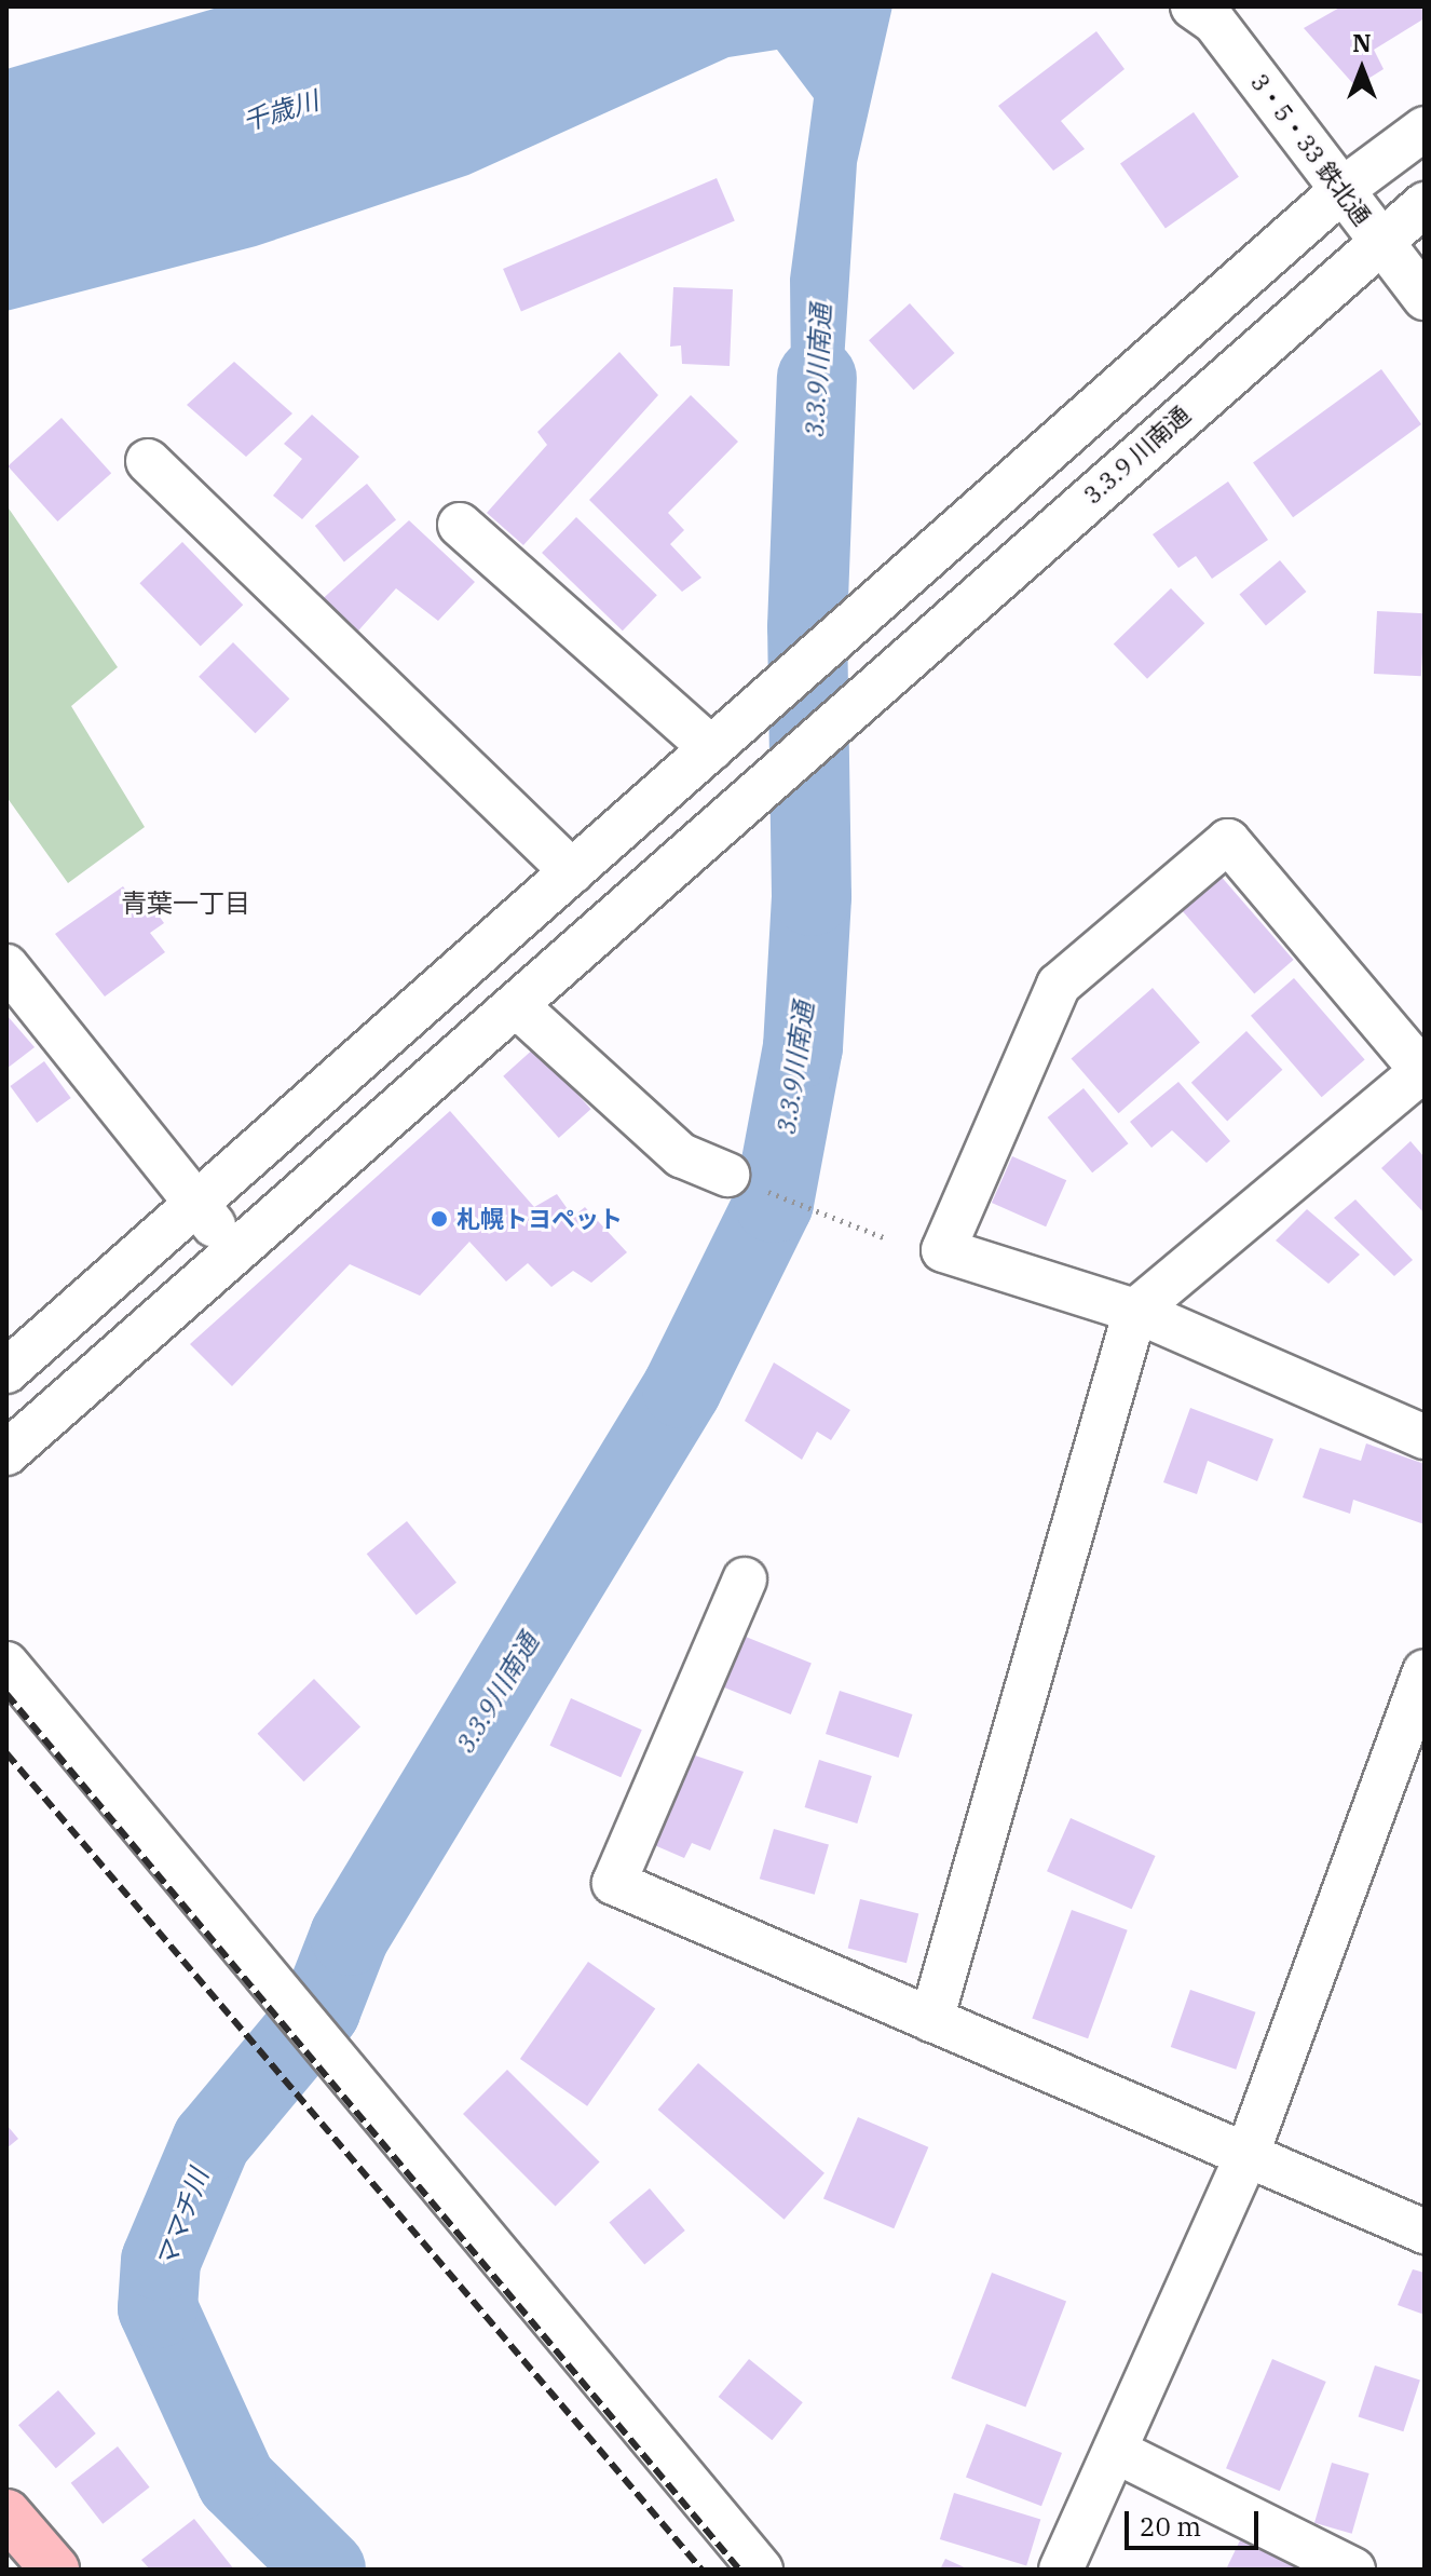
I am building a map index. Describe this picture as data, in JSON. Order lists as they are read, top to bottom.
{
  "streets": {
    "street": ["3・5・33 鉄北通", "3.3.9 川南通"]
  },
  "crossings": [
    ["3・5・33 鉄北通", "3.3.9 川南通"]
  ],
  "districts": ["青葉一丁目"],
  "water": ["千歳川", "3.3.9川南通", "ママチ川"],
  "places": ["札幌トヨペット"],
  "scale_bar": "20 m",
  "north": "top"
}
